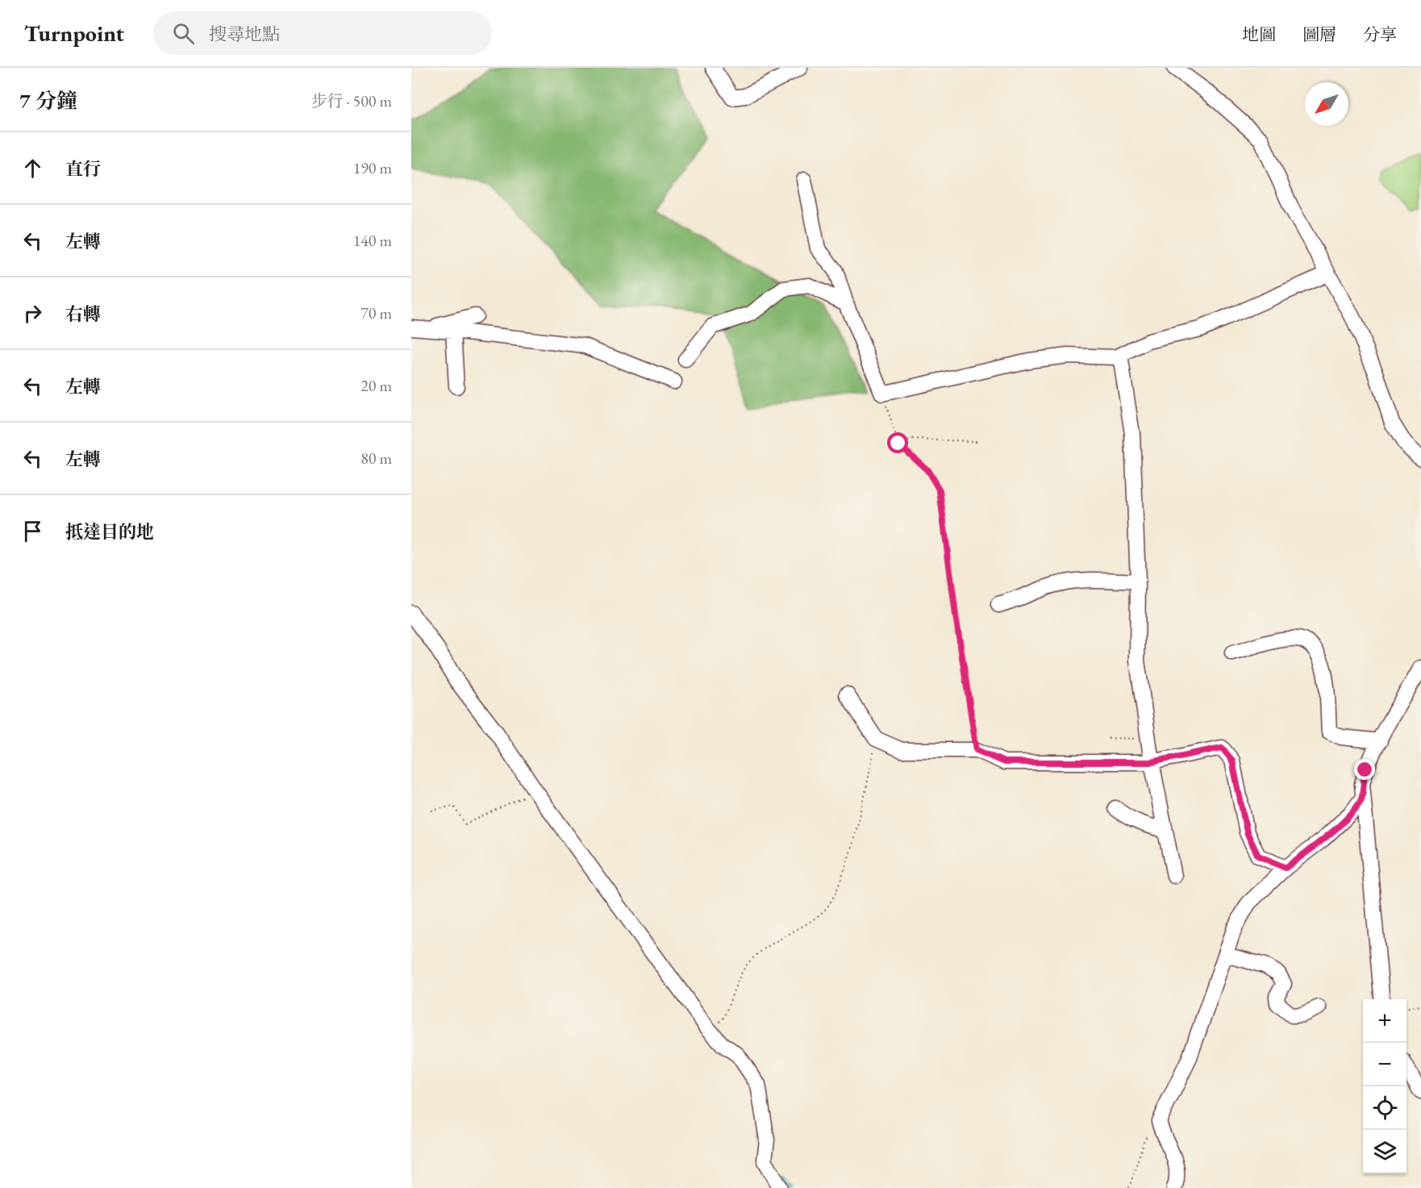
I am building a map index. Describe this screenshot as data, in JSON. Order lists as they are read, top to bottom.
{
  "north": "bottom left",
  "page": {
    "header": "Turnpoint",
    "search": "搜尋地點",
    "nav": ["地圖", "圖層", "分享"],
    "heading": ["7 分鐘", "步行 · 500 m"],
    "list": [
      ["直行", "190 m"],
      ["左轉", "140 m"],
      ["右轉", "70 m"],
      ["左轉", "20 m"],
      ["左轉", "80 m"],
      "抵達目的地"
    ],
    "map_buttons": ["+", "−"]
  }
}
